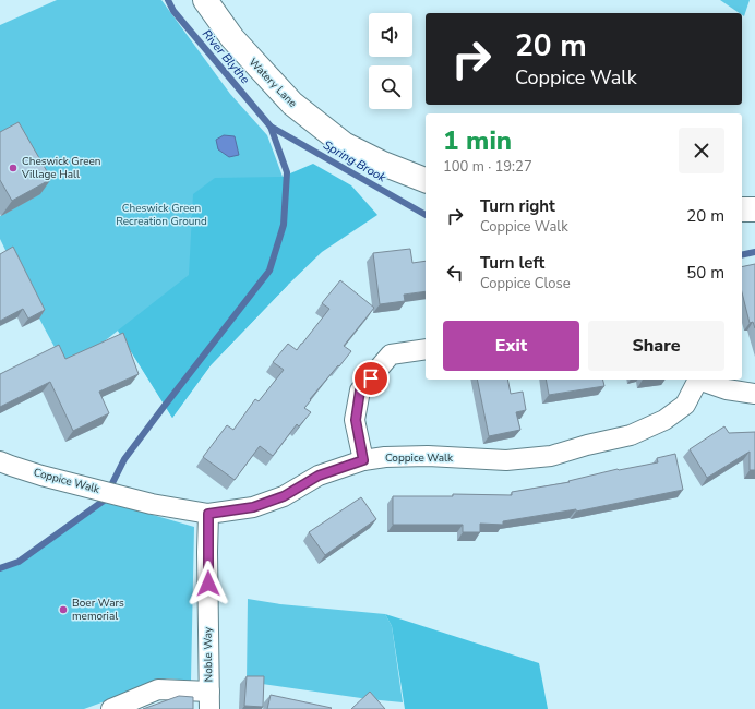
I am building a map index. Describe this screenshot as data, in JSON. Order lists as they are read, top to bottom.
{
  "streets": {
    "street": ["Watery Lane", "Coppice Walk", "Noble Way"]
  },
  "crossings": [
    ["Coppice Walk", "Noble Way"]
  ],
  "water": ["River Blythe", "Spring Brook"],
  "parks": ["Cheswick Green Recreation Ground"],
  "places": ["Cheswick Green Village Hall", "Boer Wars memorial"],
  "page": {
    "turn": ["20 m", "Coppice Walk"],
    "heading": ["1 min", "100 m · 19:27"],
    "list": [
      {
        "name": "Turn right",
        "note": "Coppice Walk",
        "value": "20 m"
      },
      {
        "name": "Turn left",
        "note": "Coppice Close",
        "value": "50 m"
      }
    ],
    "buttons": ["Exit", "Share"]
  }
}
